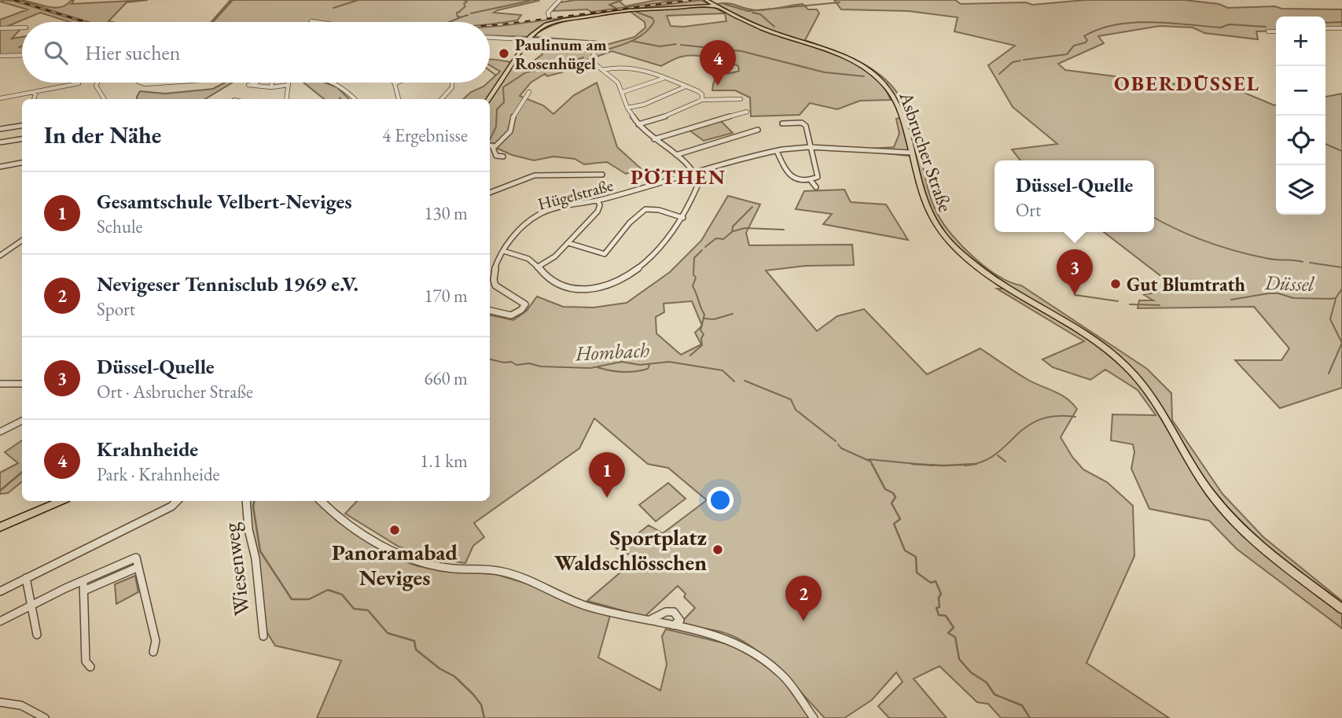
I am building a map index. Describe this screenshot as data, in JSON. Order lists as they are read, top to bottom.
{
  "streets": {
    "main road": ["Asbrucher Straße"],
    "street": ["Hügelstraße", "Wiesenweg"]
  },
  "crossings": [
    ["Asbrucher Straße", "Hügelstraße"]
  ],
  "districts": ["OBERDÜSSEL", "PÖTHEN"],
  "water": ["Düssel", "Hombach"],
  "places": [
    "Paulinum am Rosenhügel",
    "Gut Blumtrath",
    "Panoramabad Neviges",
    "Sportplatz Waldschlösschen"
  ],
  "page": {
    "map_buttons": ["+", "−"],
    "search": "Hier suchen",
    "pins": [
      "4",
      "3",
      "1",
      "2"
    ],
    "heading": ["In der Nähe", "4 Ergebnisse"],
    "popup": ["Düssel-Quelle", "Ort"],
    "list": [
      {
        "mark": "1",
        "name": "Gesamtschule Velbert-Neviges",
        "note": "Schule",
        "value": "130 m"
      },
      {
        "mark": "2",
        "name": "Nevigeser Tennisclub 1969 e.V.",
        "note": "Sport",
        "value": "170 m"
      },
      {
        "mark": "3",
        "name": "Düssel-Quelle",
        "note": "Ort · Asbrucher Straße",
        "value": "660 m"
      },
      {
        "mark": "4",
        "name": "Krahnheide",
        "note": "Park · Krahnheide",
        "value": "1.1 km"
      }
    ]
  }
}
